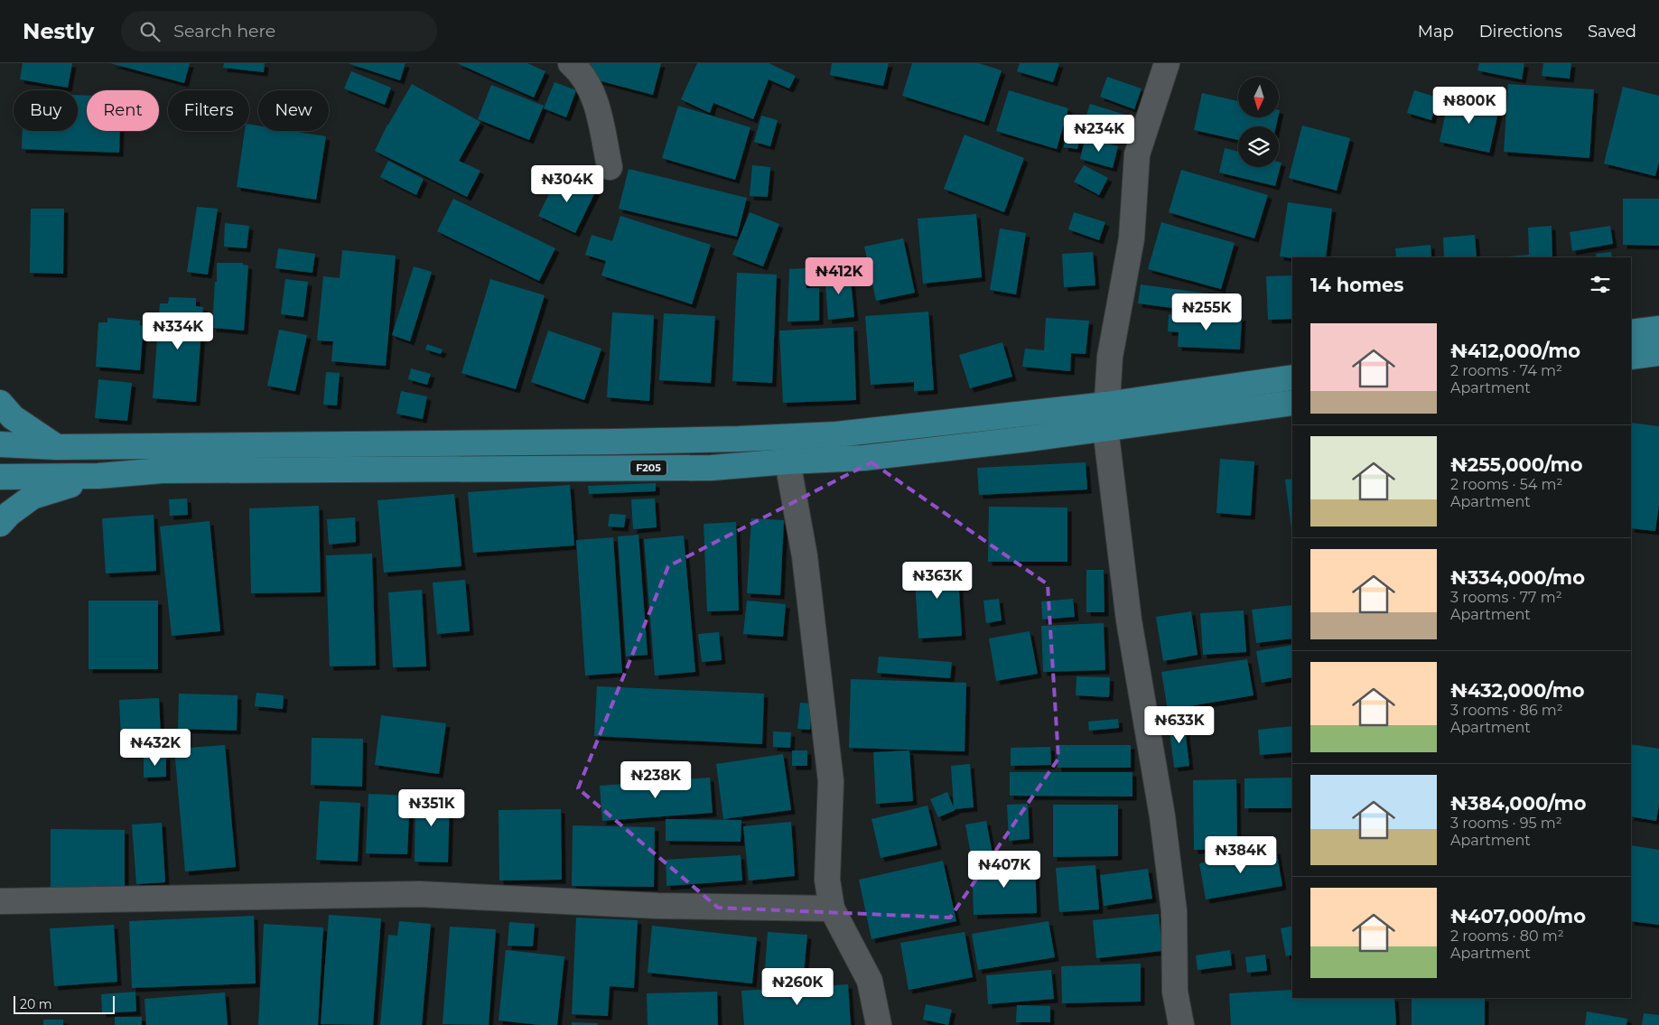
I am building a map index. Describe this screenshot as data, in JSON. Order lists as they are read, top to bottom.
{
  "streets": {
    "main road": ["F205"]
  },
  "scale_bar": "20 m",
  "north": "bottom",
  "page": {
    "header": "Nestly",
    "search": "Search here",
    "nav": ["Map", "Directions", "Saved"],
    "price": [
      "₦800K",
      "₦234K",
      "₦304K",
      "₦412K",
      "₦255K",
      "₦334K",
      "₦363K",
      "₦633K",
      "₦432K",
      "₦238K",
      "₦351K",
      "₦384K",
      "₦407K",
      "₦260K"
    ],
    "chip": [
      "Buy",
      "Rent",
      "Filters",
      "New"
    ],
    "heading": "14 homes",
    "list": [
      {
        "name": "₦412,000/mo",
        "note": "2 rooms · 74 m² · Apartment"
      },
      {
        "name": "₦255,000/mo",
        "note": "2 rooms · 54 m² · Apartment"
      },
      {
        "name": "₦334,000/mo",
        "note": "3 rooms · 77 m² · Apartment"
      },
      {
        "name": "₦432,000/mo",
        "note": "3 rooms · 86 m² · Apartment"
      },
      {
        "name": "₦384,000/mo",
        "note": "3 rooms · 95 m² · Apartment"
      },
      {
        "name": "₦407,000/mo",
        "note": "2 rooms · 80 m² · Apartment"
      }
    ],
    "scale": "20 m"
  }
}
